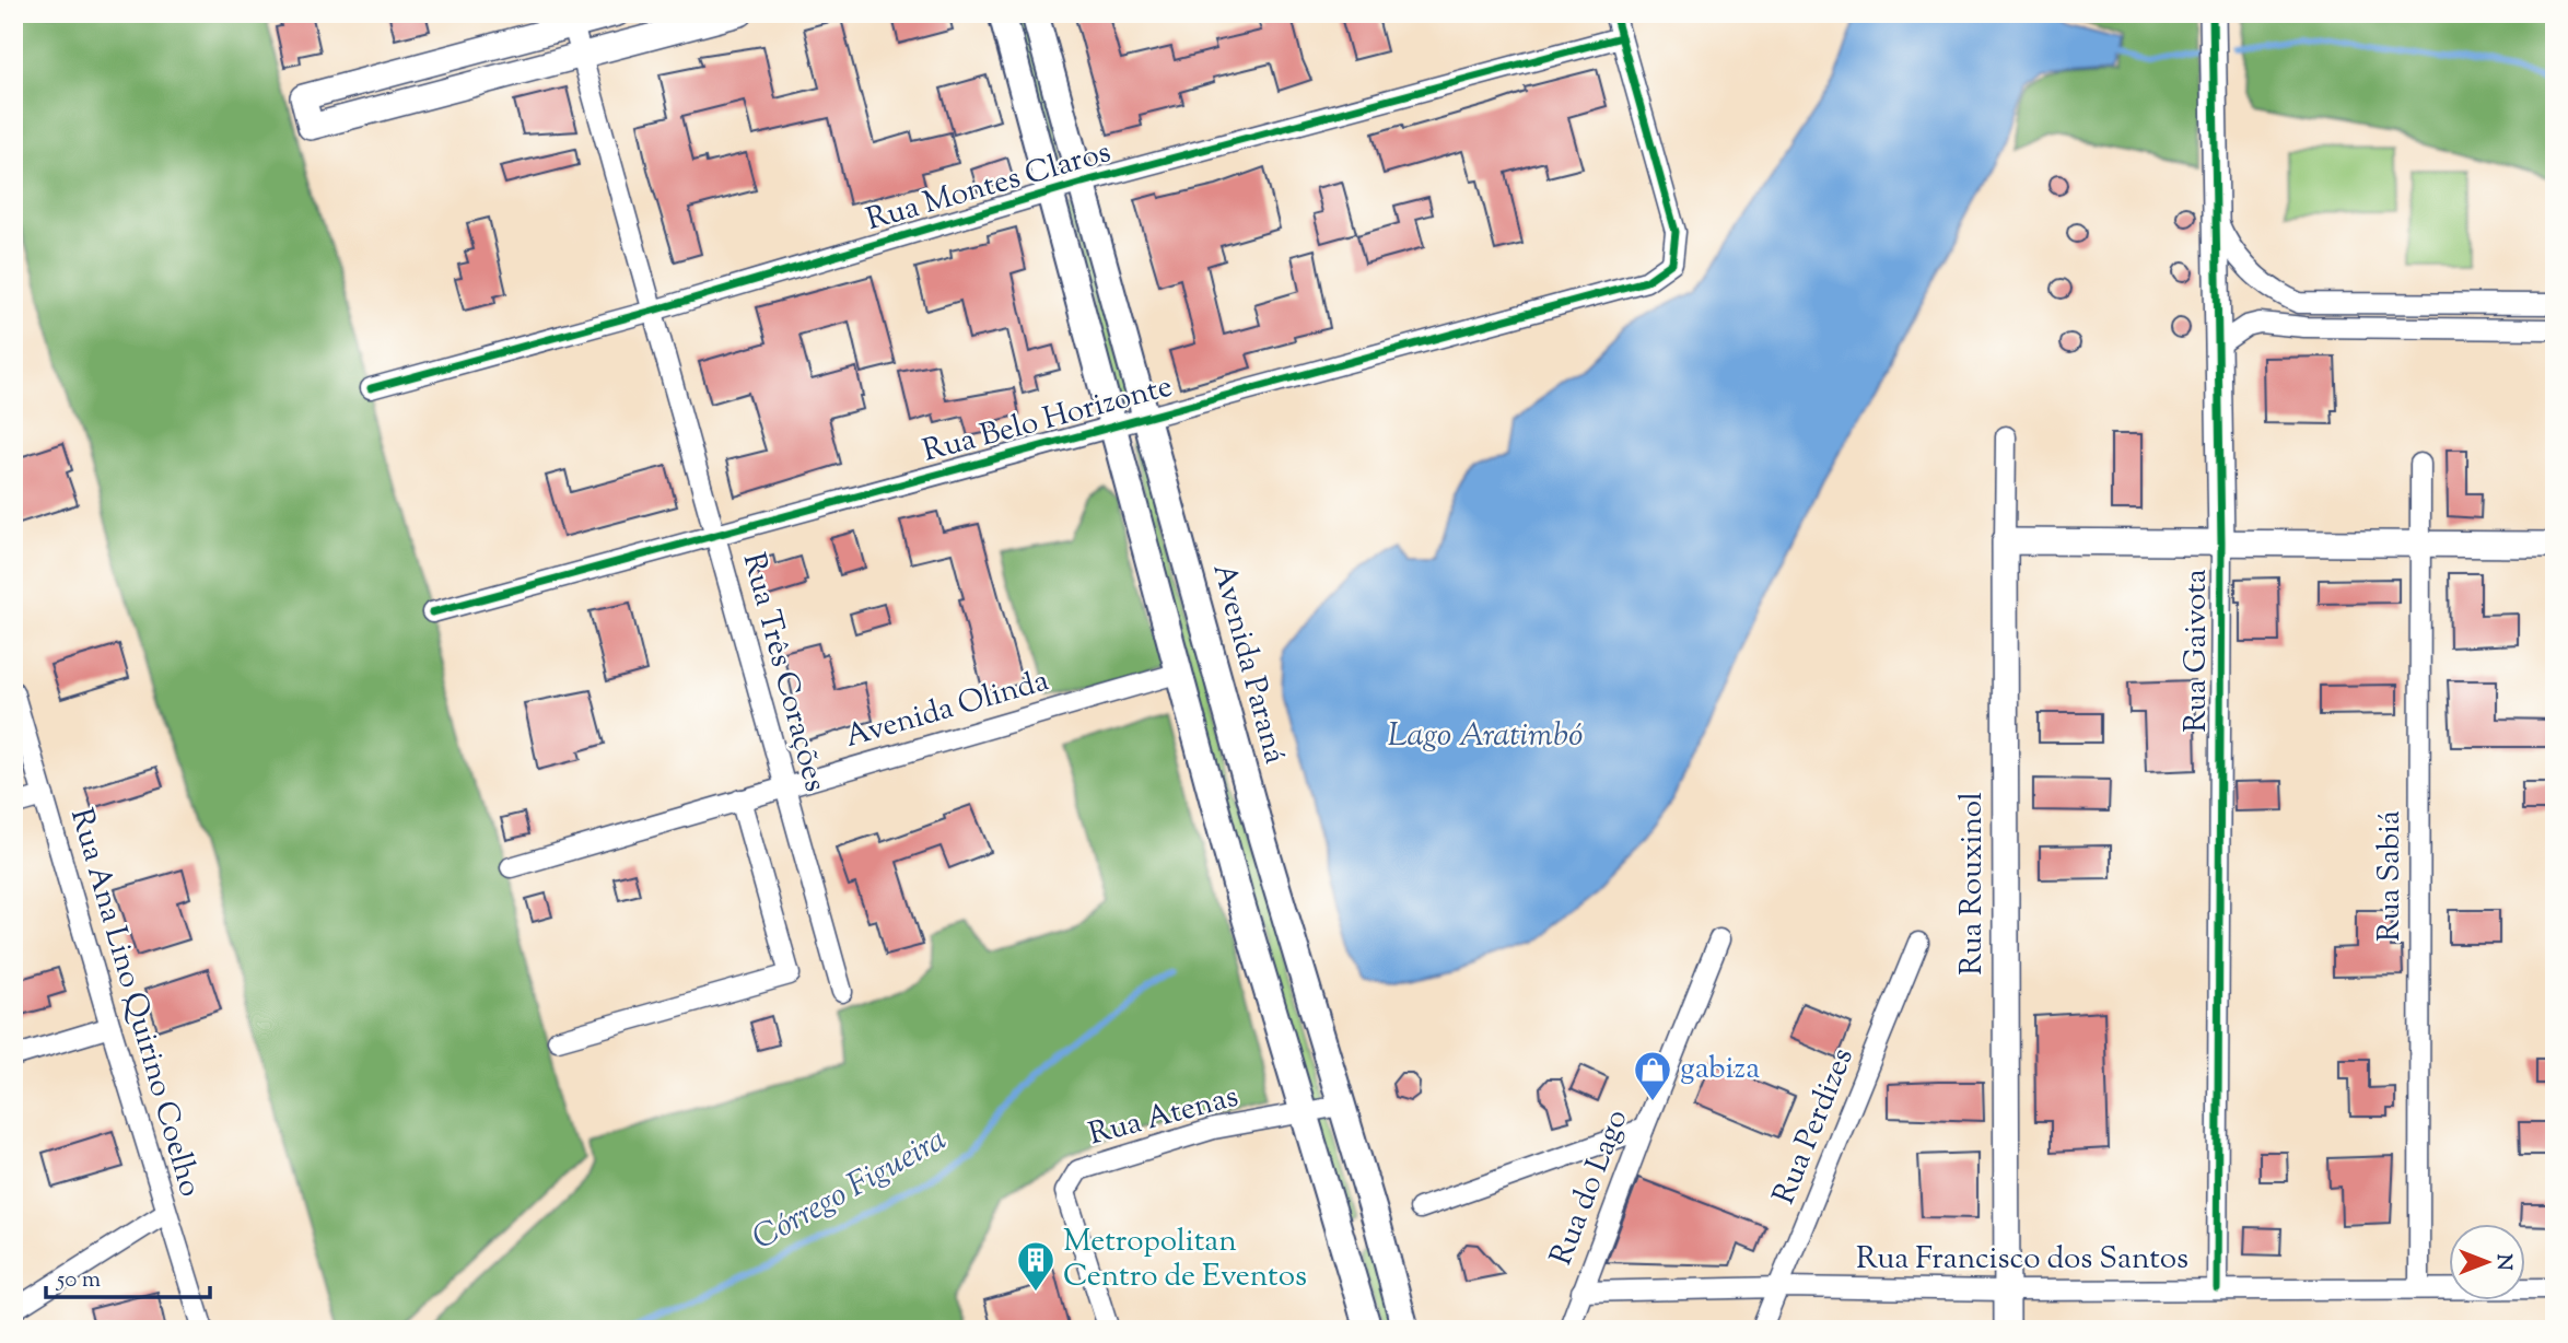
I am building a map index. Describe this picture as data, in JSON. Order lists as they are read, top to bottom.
{
  "streets": {
    "main road": ["Avenida Paraná"],
    "street": [
      "Rua Montes Claros",
      "Rua Belo Horizonte",
      "Rua Gaivota",
      "Rua Três Corações",
      "Avenida Olinda",
      "Rua Sabiá",
      "Rua Rouxinol",
      "Rua Ana Lino Quirino Coelho",
      "Rua Atenas",
      "Rua Perdizes",
      "Rua do Lago",
      "Rua Francisco dos Santos"
    ]
  },
  "crossings": [
    ["Rua Montes Claros", "Rua Belo Horizonte"],
    ["Rua Montes Claros", "Avenida Paraná"],
    ["Rua Montes Claros", "Rua Três Corações"],
    ["Rua Belo Horizonte", "Avenida Paraná"],
    ["Rua Belo Horizonte", "Rua Três Corações"],
    ["Rua Gaivota", "Rua Francisco dos Santos"],
    ["Avenida Paraná", "Rua Atenas"],
    ["Rua Três Corações", "Avenida Olinda"],
    ["Rua Sabiá", "Rua Francisco dos Santos"],
    ["Rua Rouxinol", "Rua Francisco dos Santos"],
    ["Rua Perdizes", "Rua Francisco dos Santos"],
    ["Rua do Lago", "Rua Francisco dos Santos"]
  ],
  "water": ["Lago Aratimbó", "Córrego Figueira"],
  "places": {
    "shop": ["gabiza"],
    "building": ["Metropolitan Centro de Eventos"]
  },
  "scale_bar": "50 m",
  "north": "right"
}
